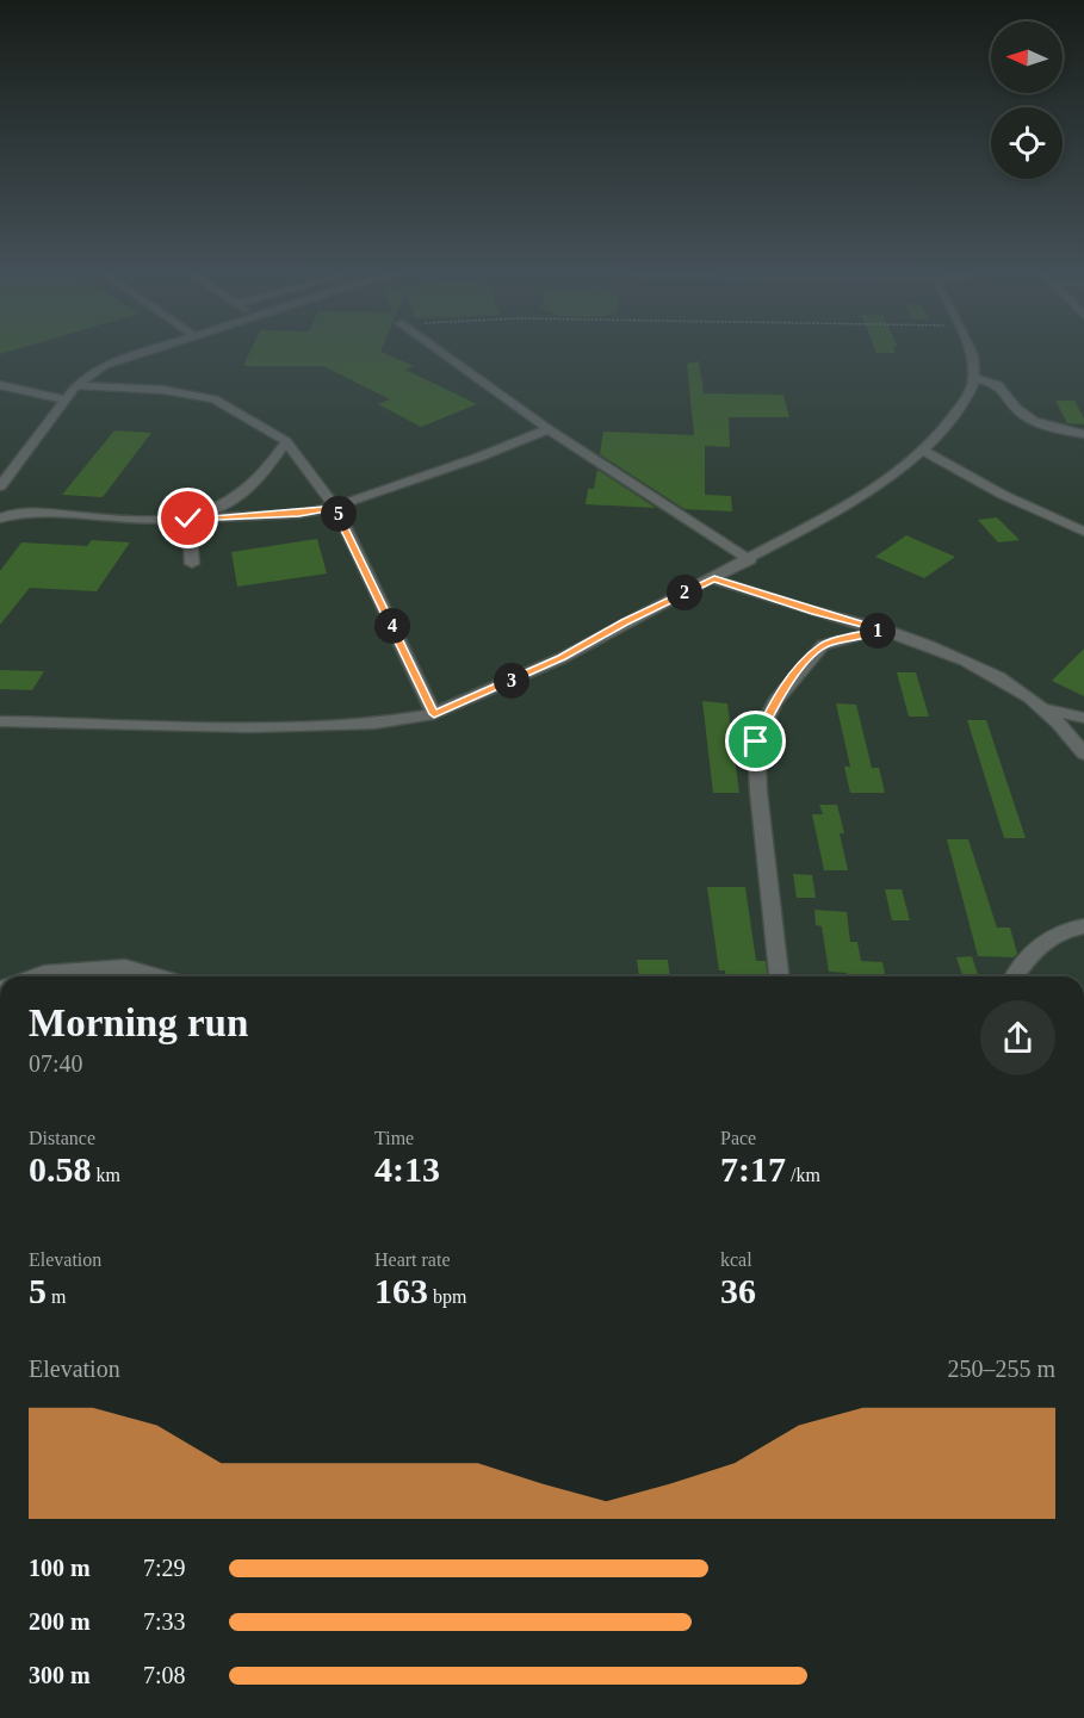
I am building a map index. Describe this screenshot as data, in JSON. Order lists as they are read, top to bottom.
{
  "north": "left",
  "page": {
    "pins": [
      "5",
      "2",
      "4",
      "1",
      "3"
    ],
    "heading": ["Morning run", "07:40"],
    "stats": [
      ["Distance", "0.58 km"],
      ["Time", "4:13"],
      ["Pace", "7:17 /km"],
      ["Elevation", "5 m"],
      ["Heart rate", "163 bpm"],
      ["kcal", "36"]
    ],
    "chart": ["Elevation", "250–255 m"],
    "list": [
      {
        "name": "100 m",
        "note": "7:29"
      },
      {
        "name": "200 m",
        "note": "7:33"
      },
      {
        "name": "300 m",
        "note": "7:08"
      }
    ]
  }
}
